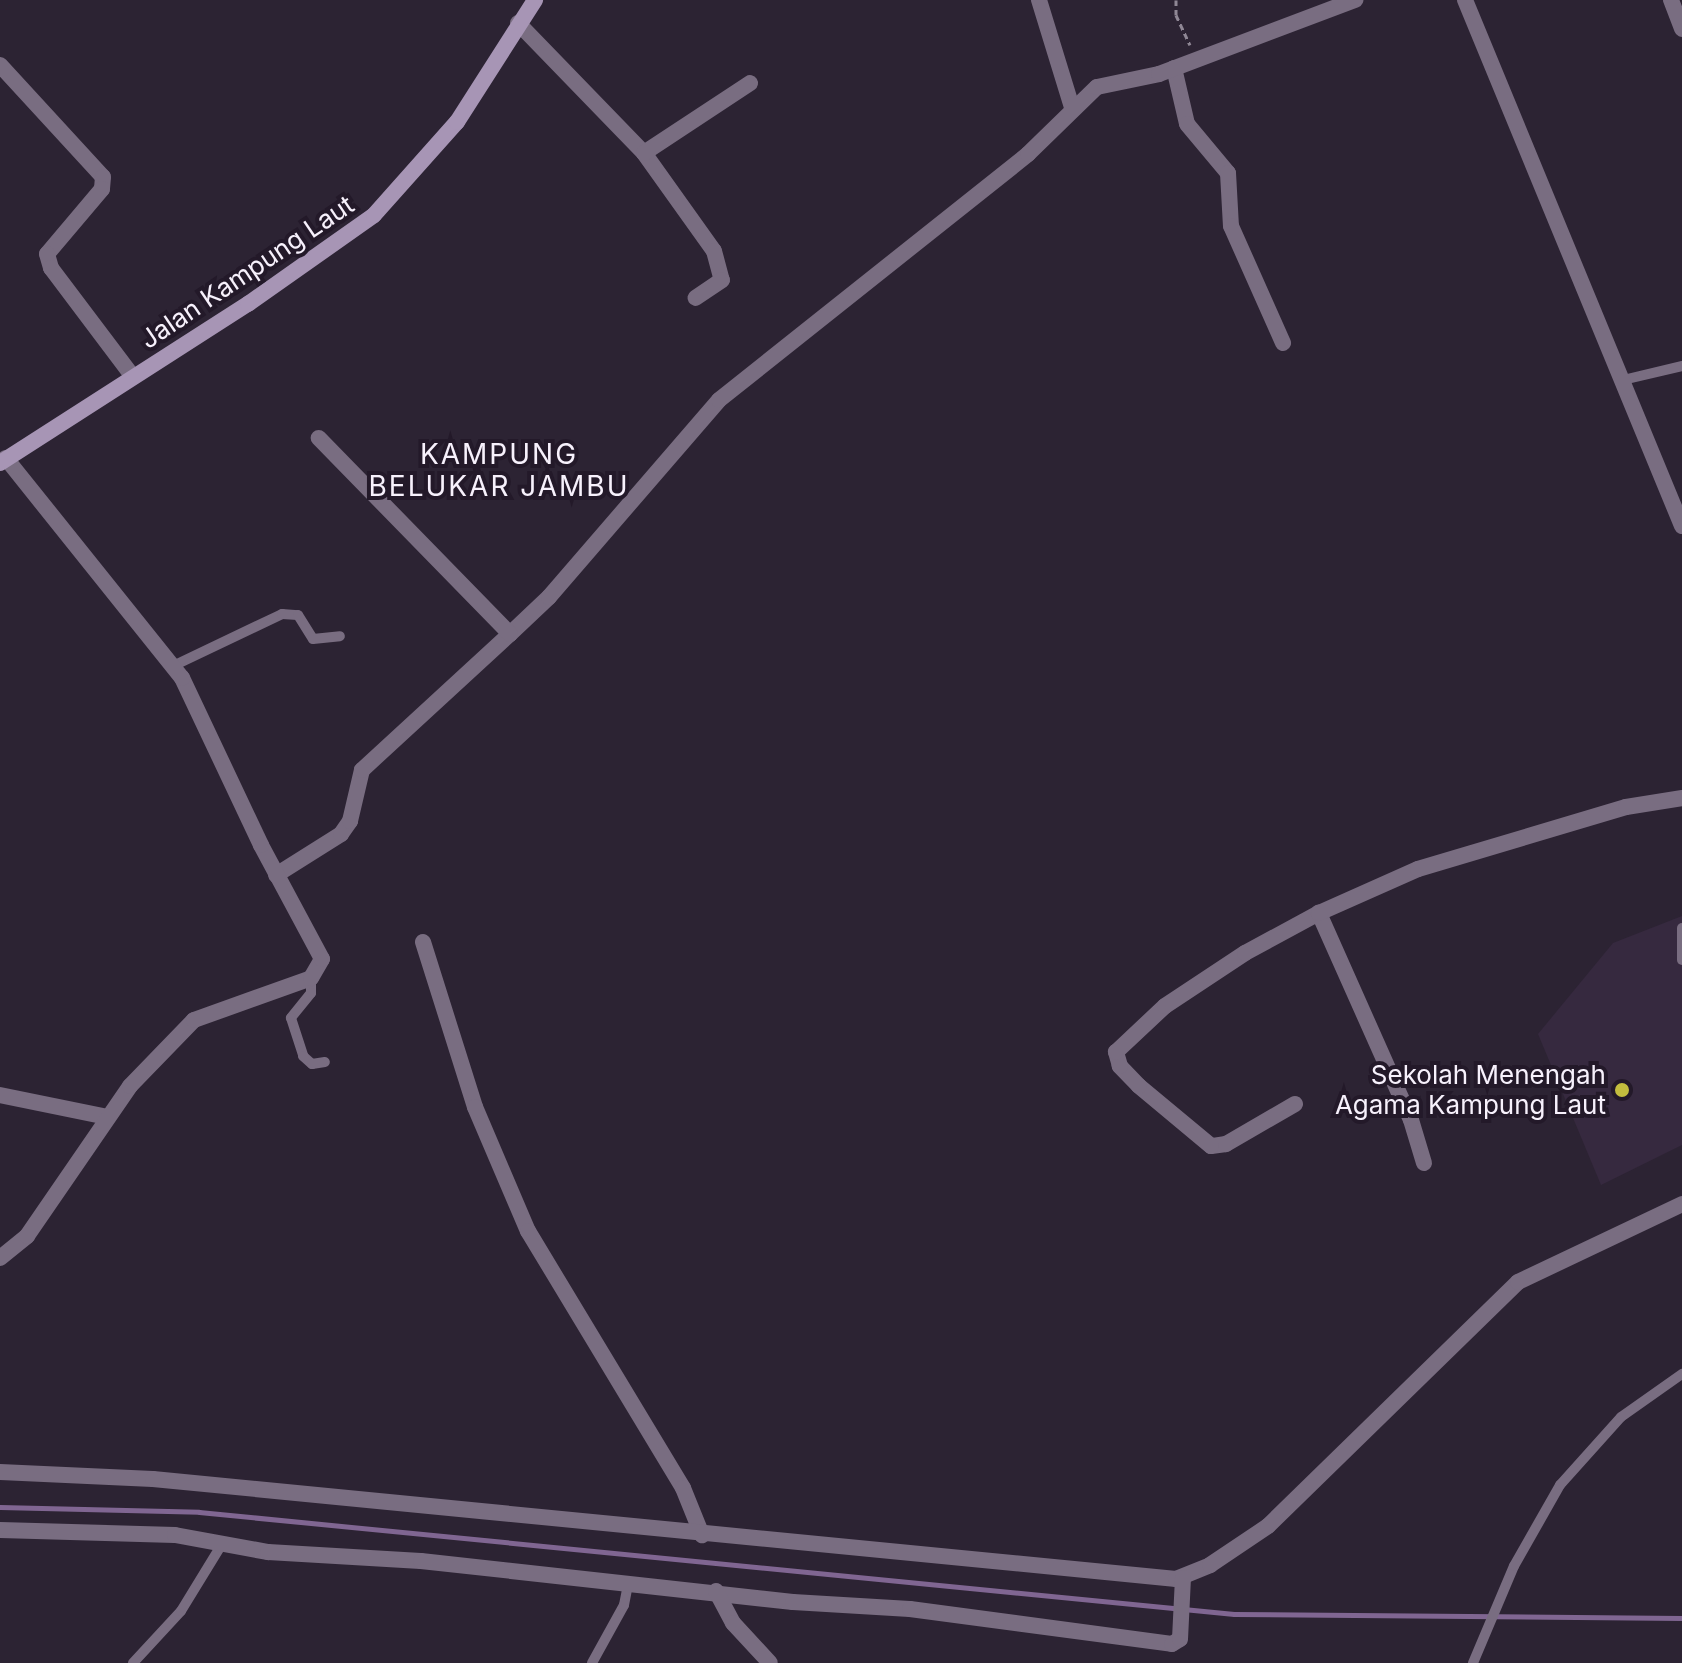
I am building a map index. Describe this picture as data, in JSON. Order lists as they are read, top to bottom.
{
  "streets": {
    "street": ["Jalan Kampung Laut"]
  },
  "districts": ["KAMPUNG BELUKAR JAMBU"],
  "places": ["Sekolah Menengah Agama Kampung Laut"]
}
